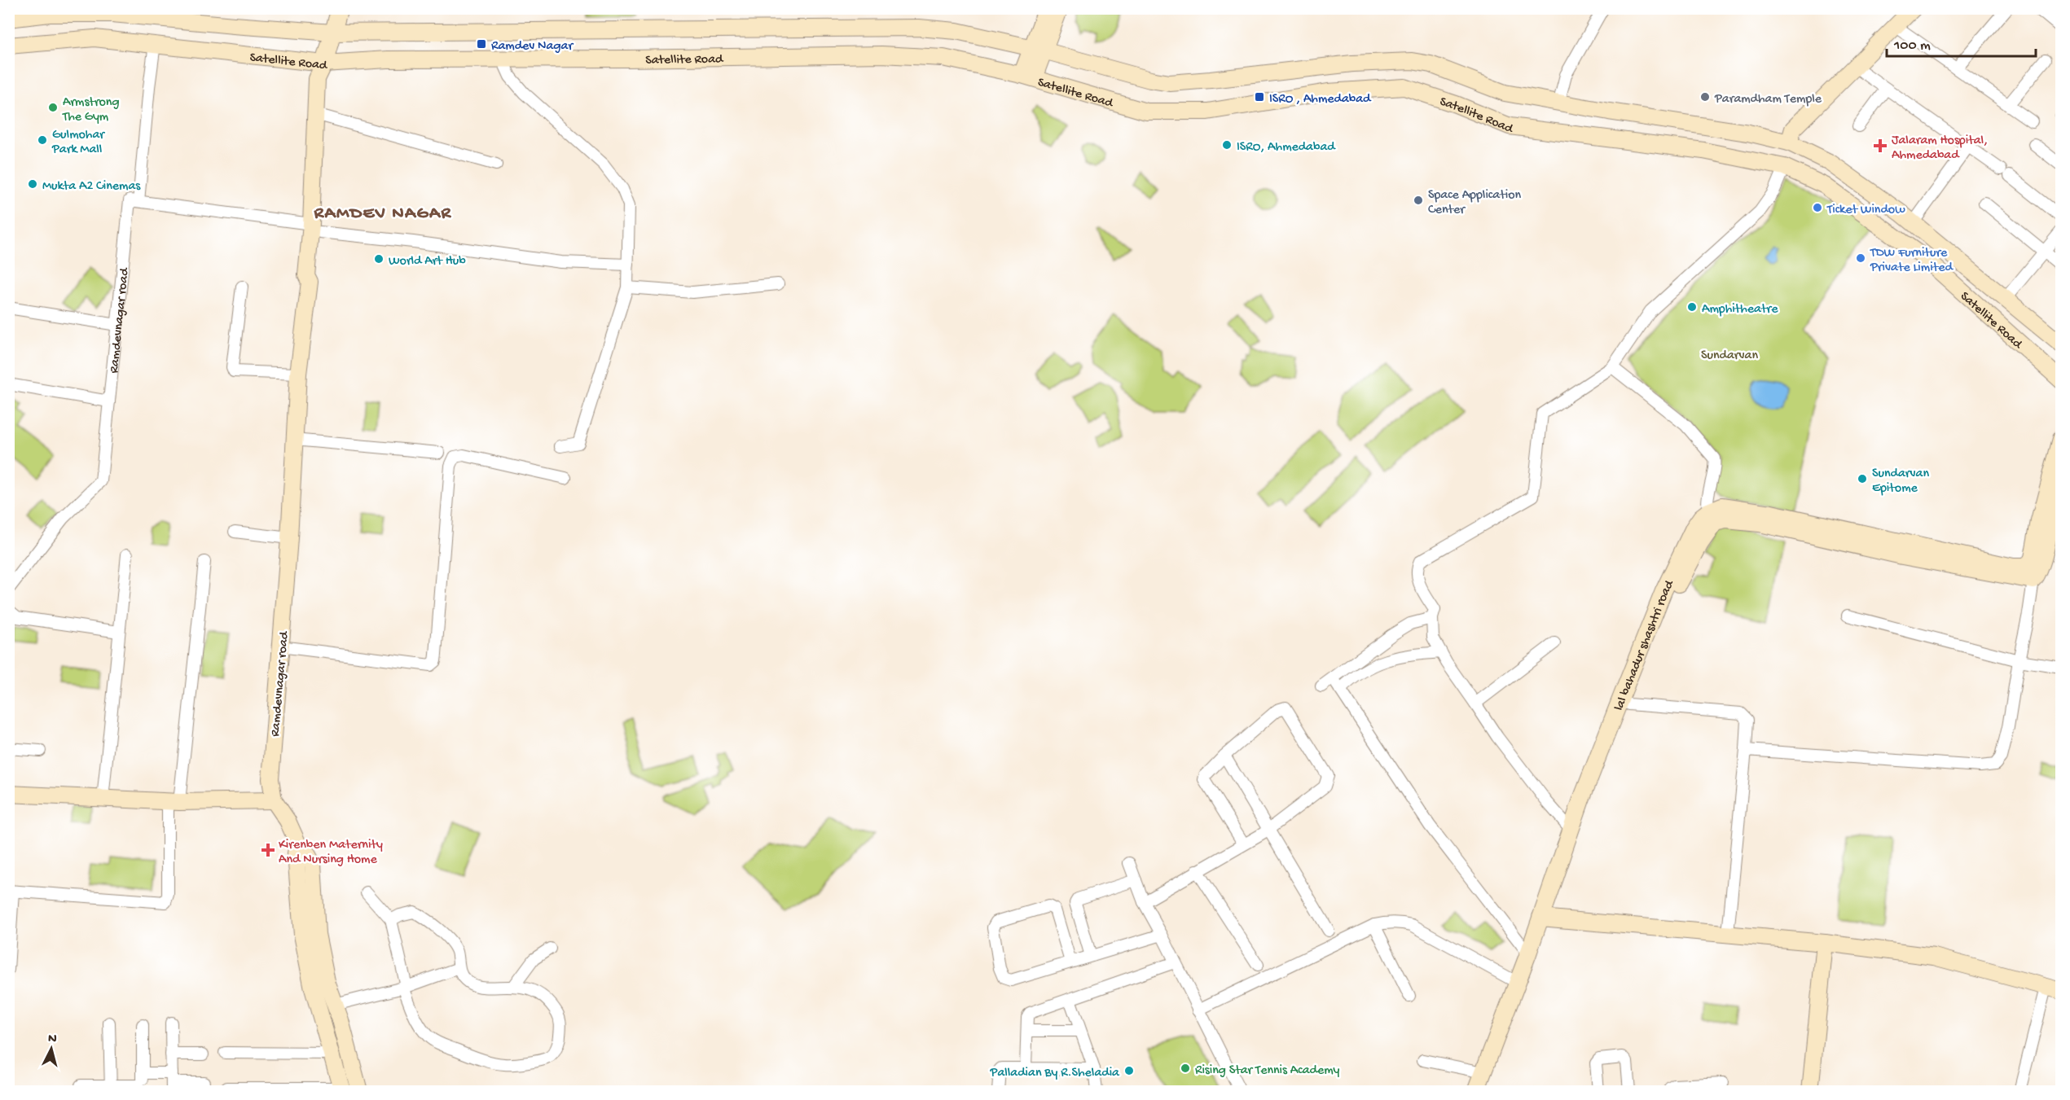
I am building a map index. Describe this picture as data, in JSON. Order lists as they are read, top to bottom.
{
  "streets": {
    "main road": ["Satellite Road", "Ramdevnagar road", "lal bahadur shashtri road"]
  },
  "crossings": [
    ["Satellite Road", "Ramdevnagar road"]
  ],
  "districts": ["RAMDEV NAGAR"],
  "parks": ["Sundarvan"],
  "places": {
    "transit": ["Ramdev Nagar", "ISRO , Ahmedabad"],
    "other": [
      "Paramdham Temple",
      "Armstrong The Gym",
      "Gulmohar Park Mall",
      "ISRO, Ahmedabad",
      "Mukta A2 Cinemas",
      "Space Application Center",
      "Ticket Window",
      "TDW Furniture Private Limited",
      "World Art Hub",
      "Amphitheatre",
      "Sundarvan Epitome",
      "Rising Star Tennis Academy",
      "Palladian By R.Sheladia"
    ],
    "health": ["Jalaram Hospital, Ahmedabad", "Kirenben Maternity And Nursing Home"]
  },
  "scale_bar": "100 m",
  "north": "top"
}
